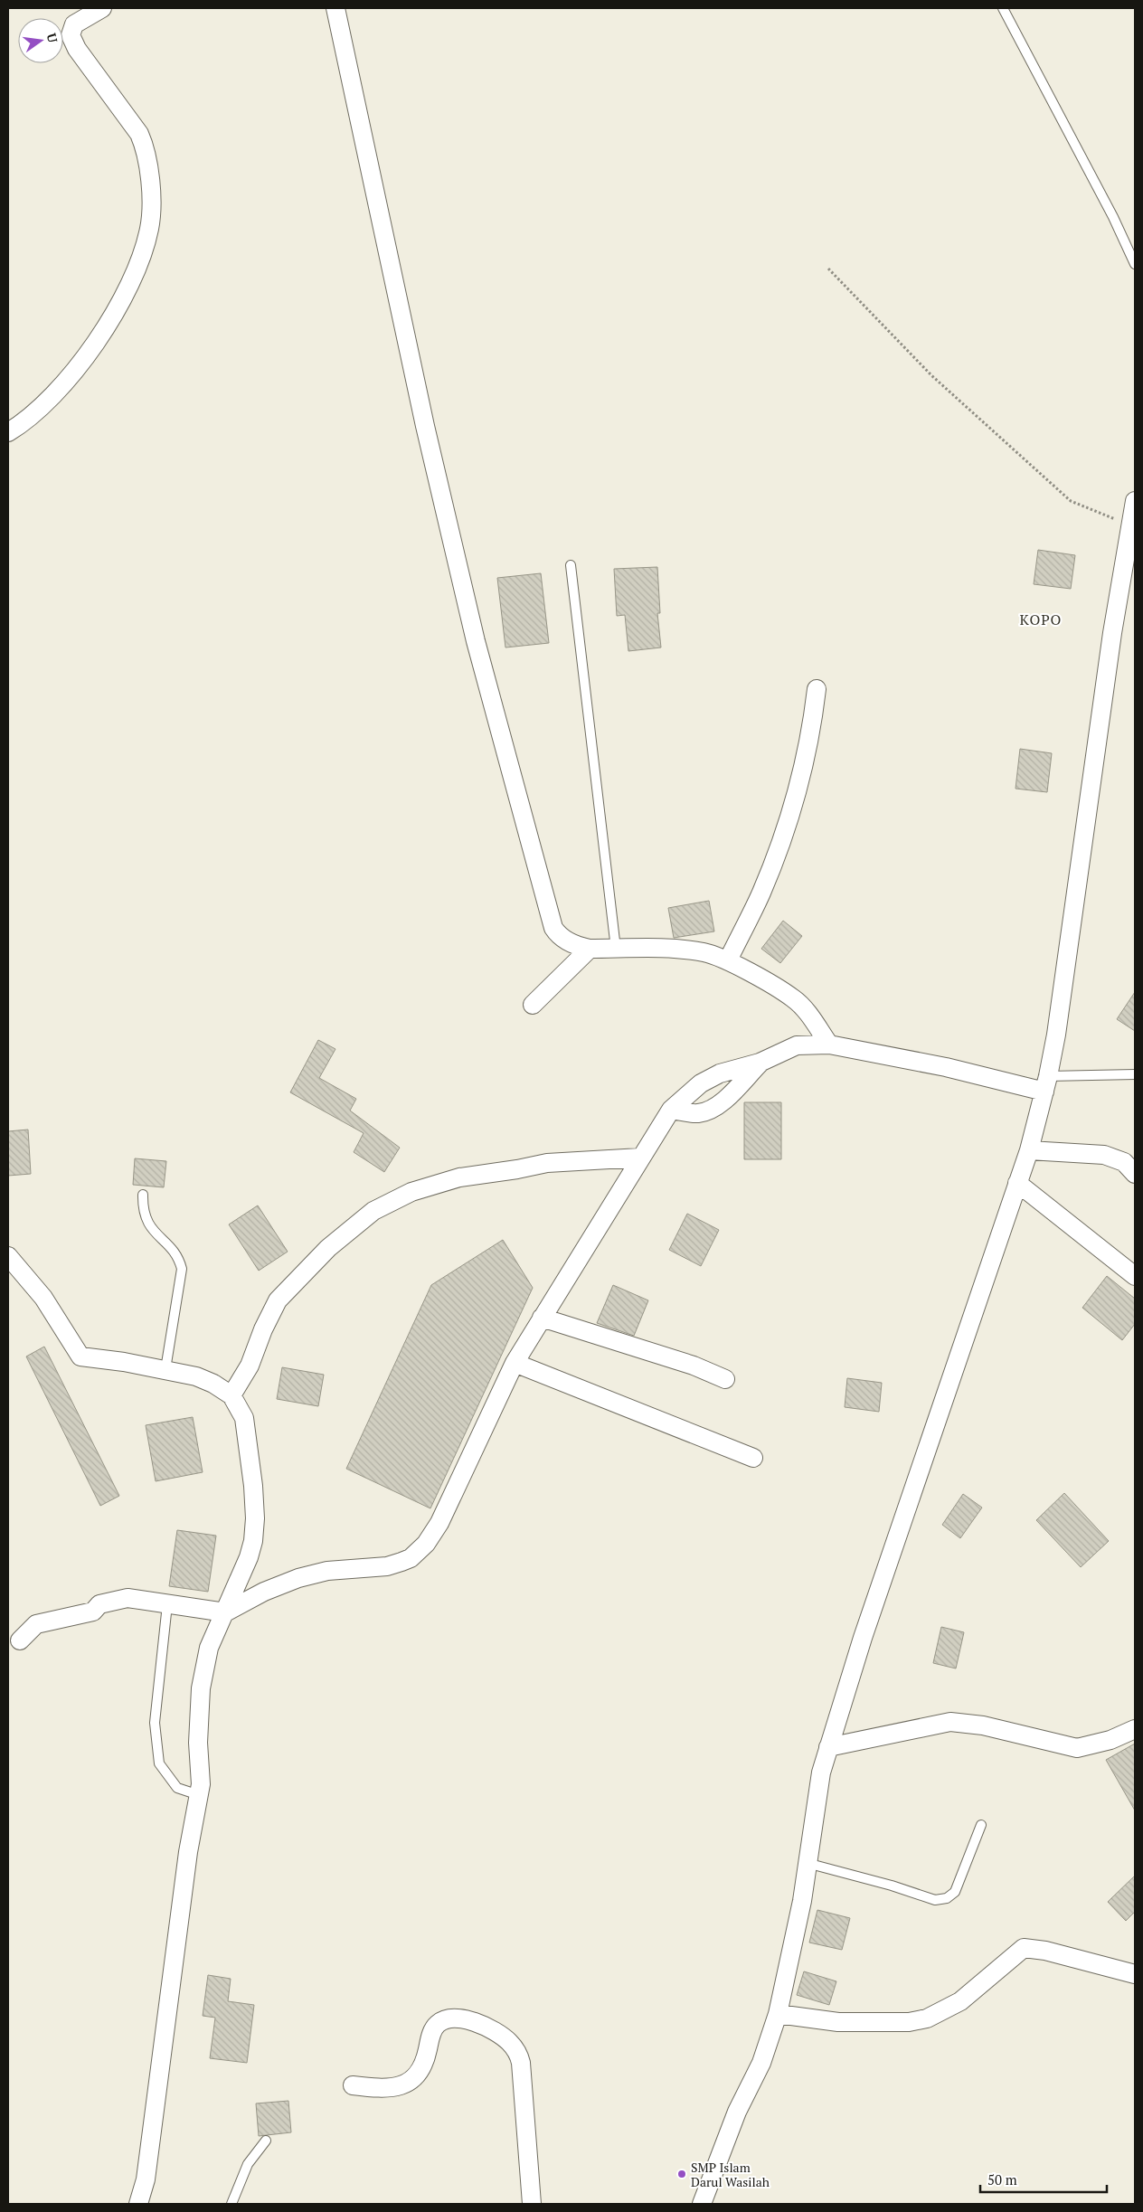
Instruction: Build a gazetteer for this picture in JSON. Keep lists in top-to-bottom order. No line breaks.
{"districts":["KOPO"],"places":["SMP Islam Darul Wasilah"],"scale_bar":"50 m","north":"right"}
